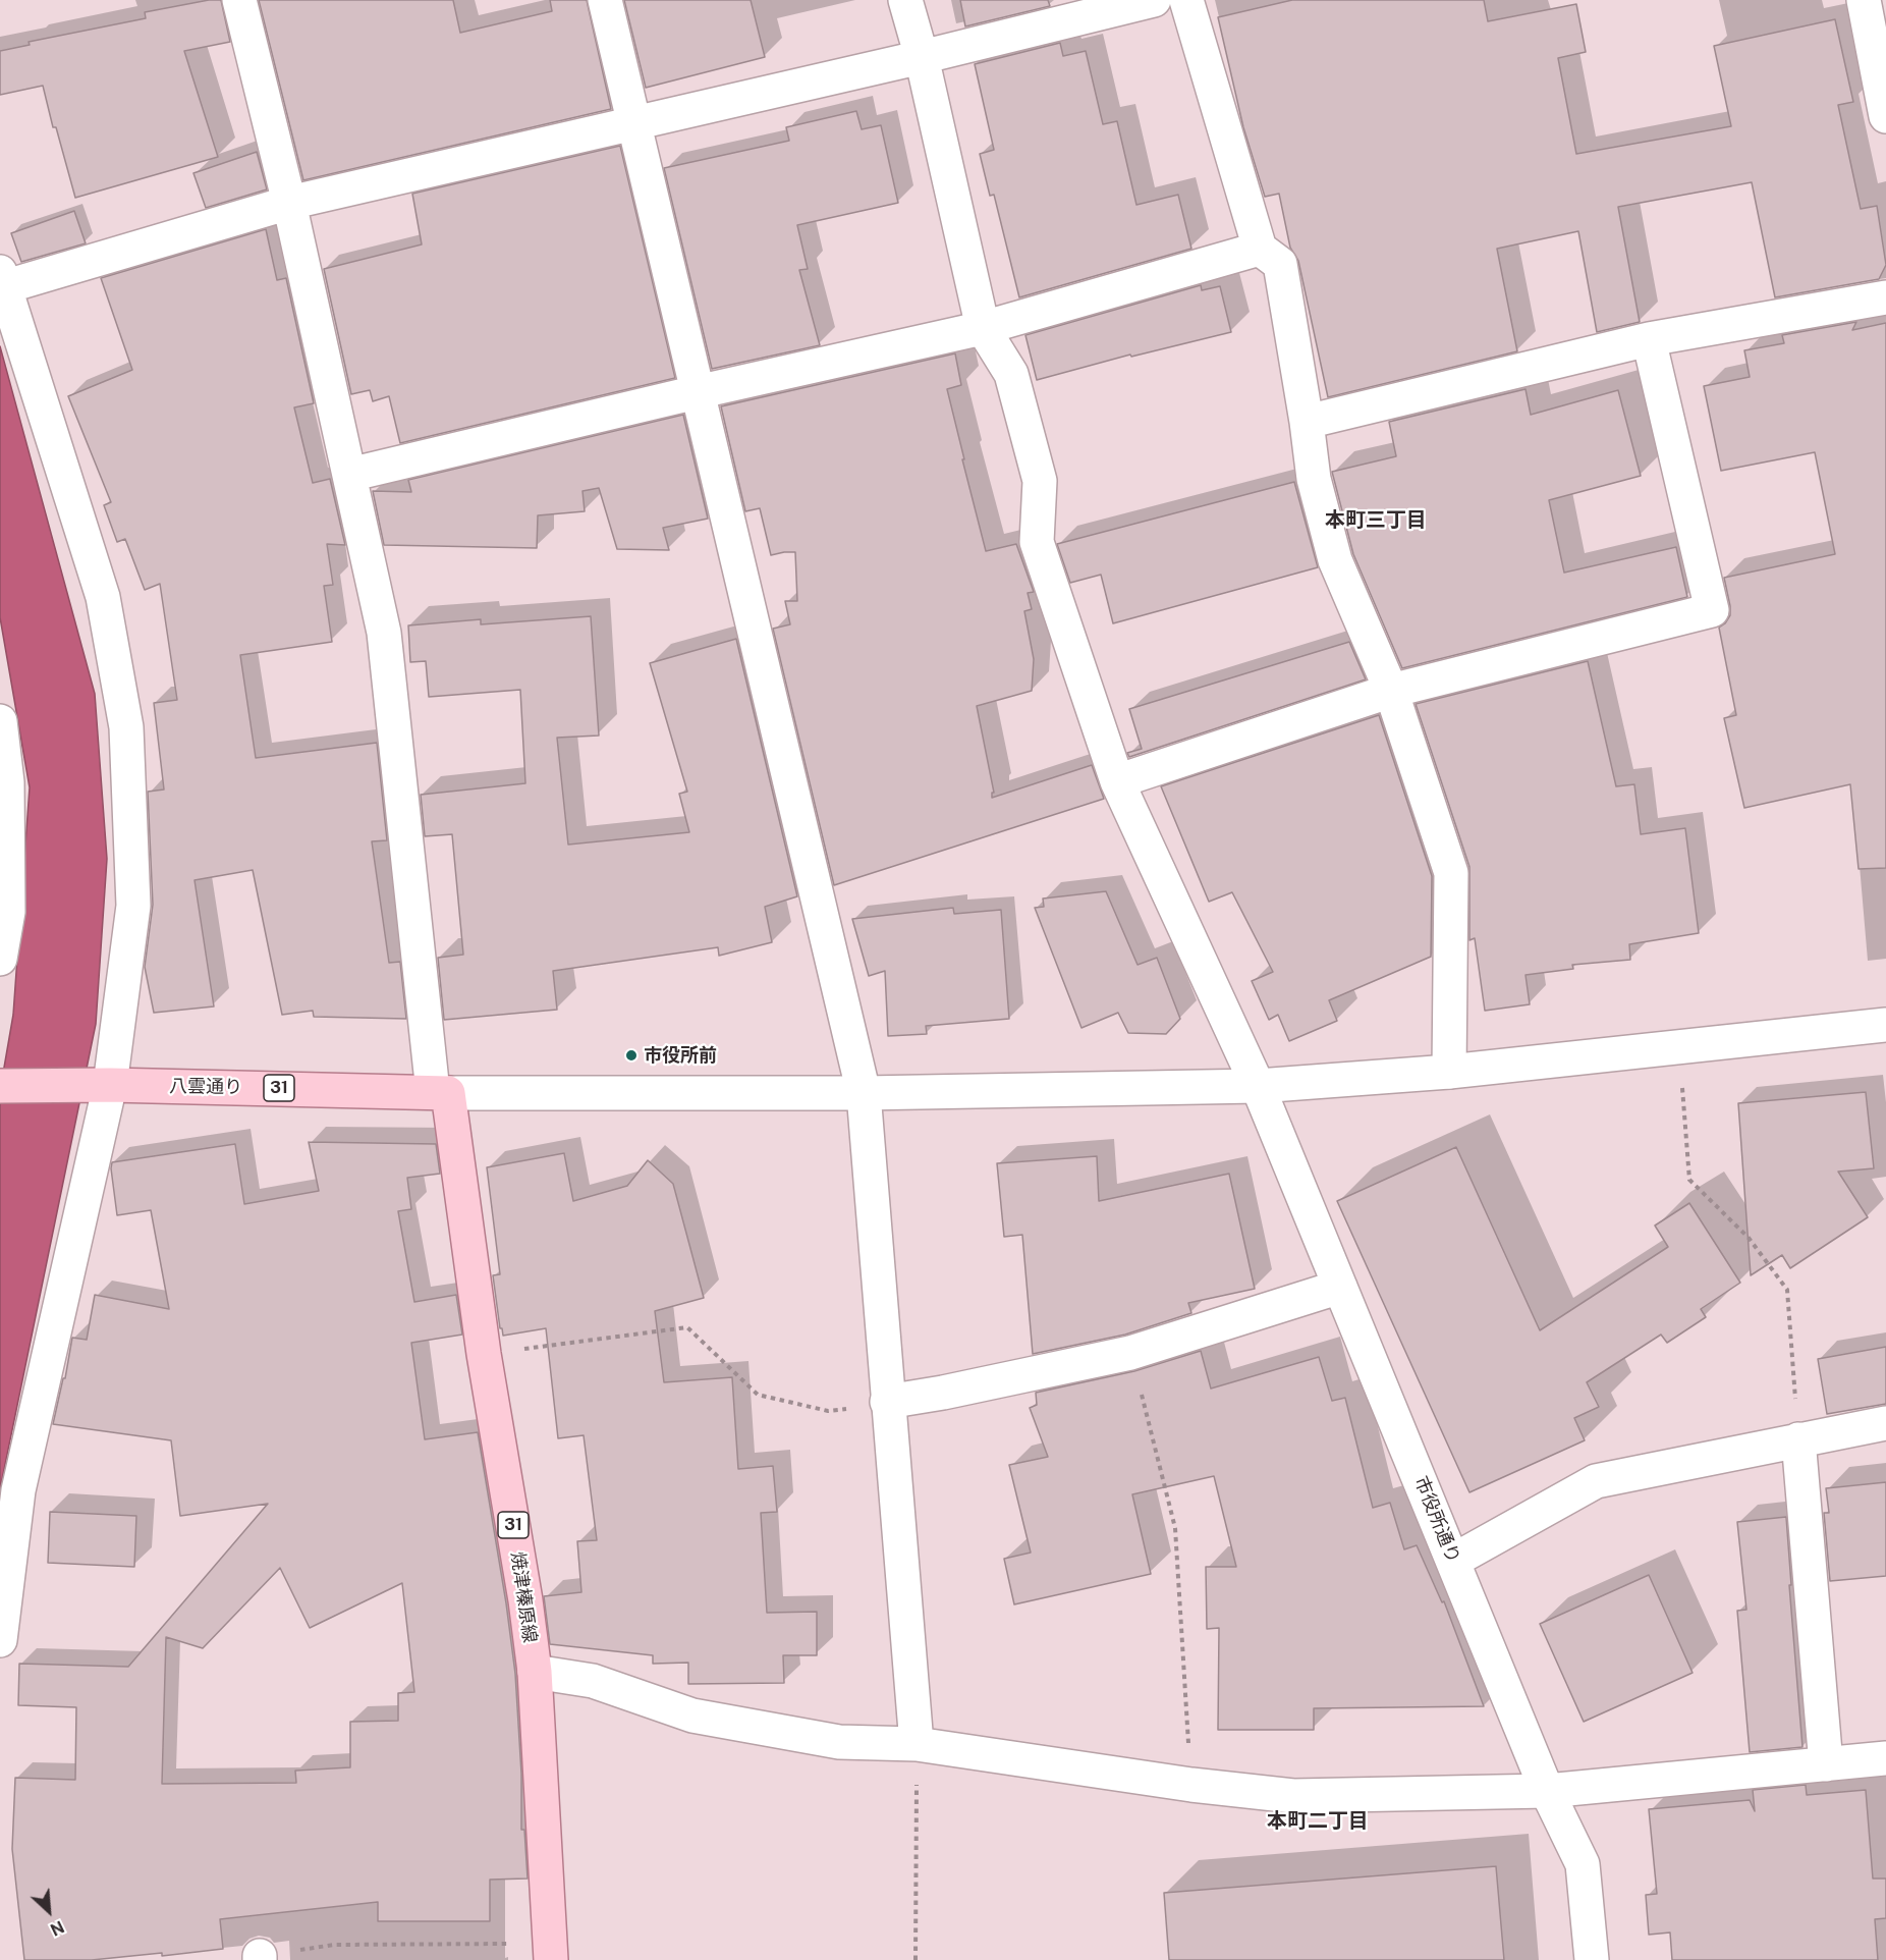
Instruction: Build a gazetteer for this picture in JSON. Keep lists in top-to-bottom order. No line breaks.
{"streets":{"main road":["八雲通り","31","焼津榛原線"],"street":["市役所通り"]},"crossings":[["八雲通り","焼津榛原線"]],"districts":["本町三丁目","本町二丁目"],"places":["市役所前"],"north":"bottom right"}
